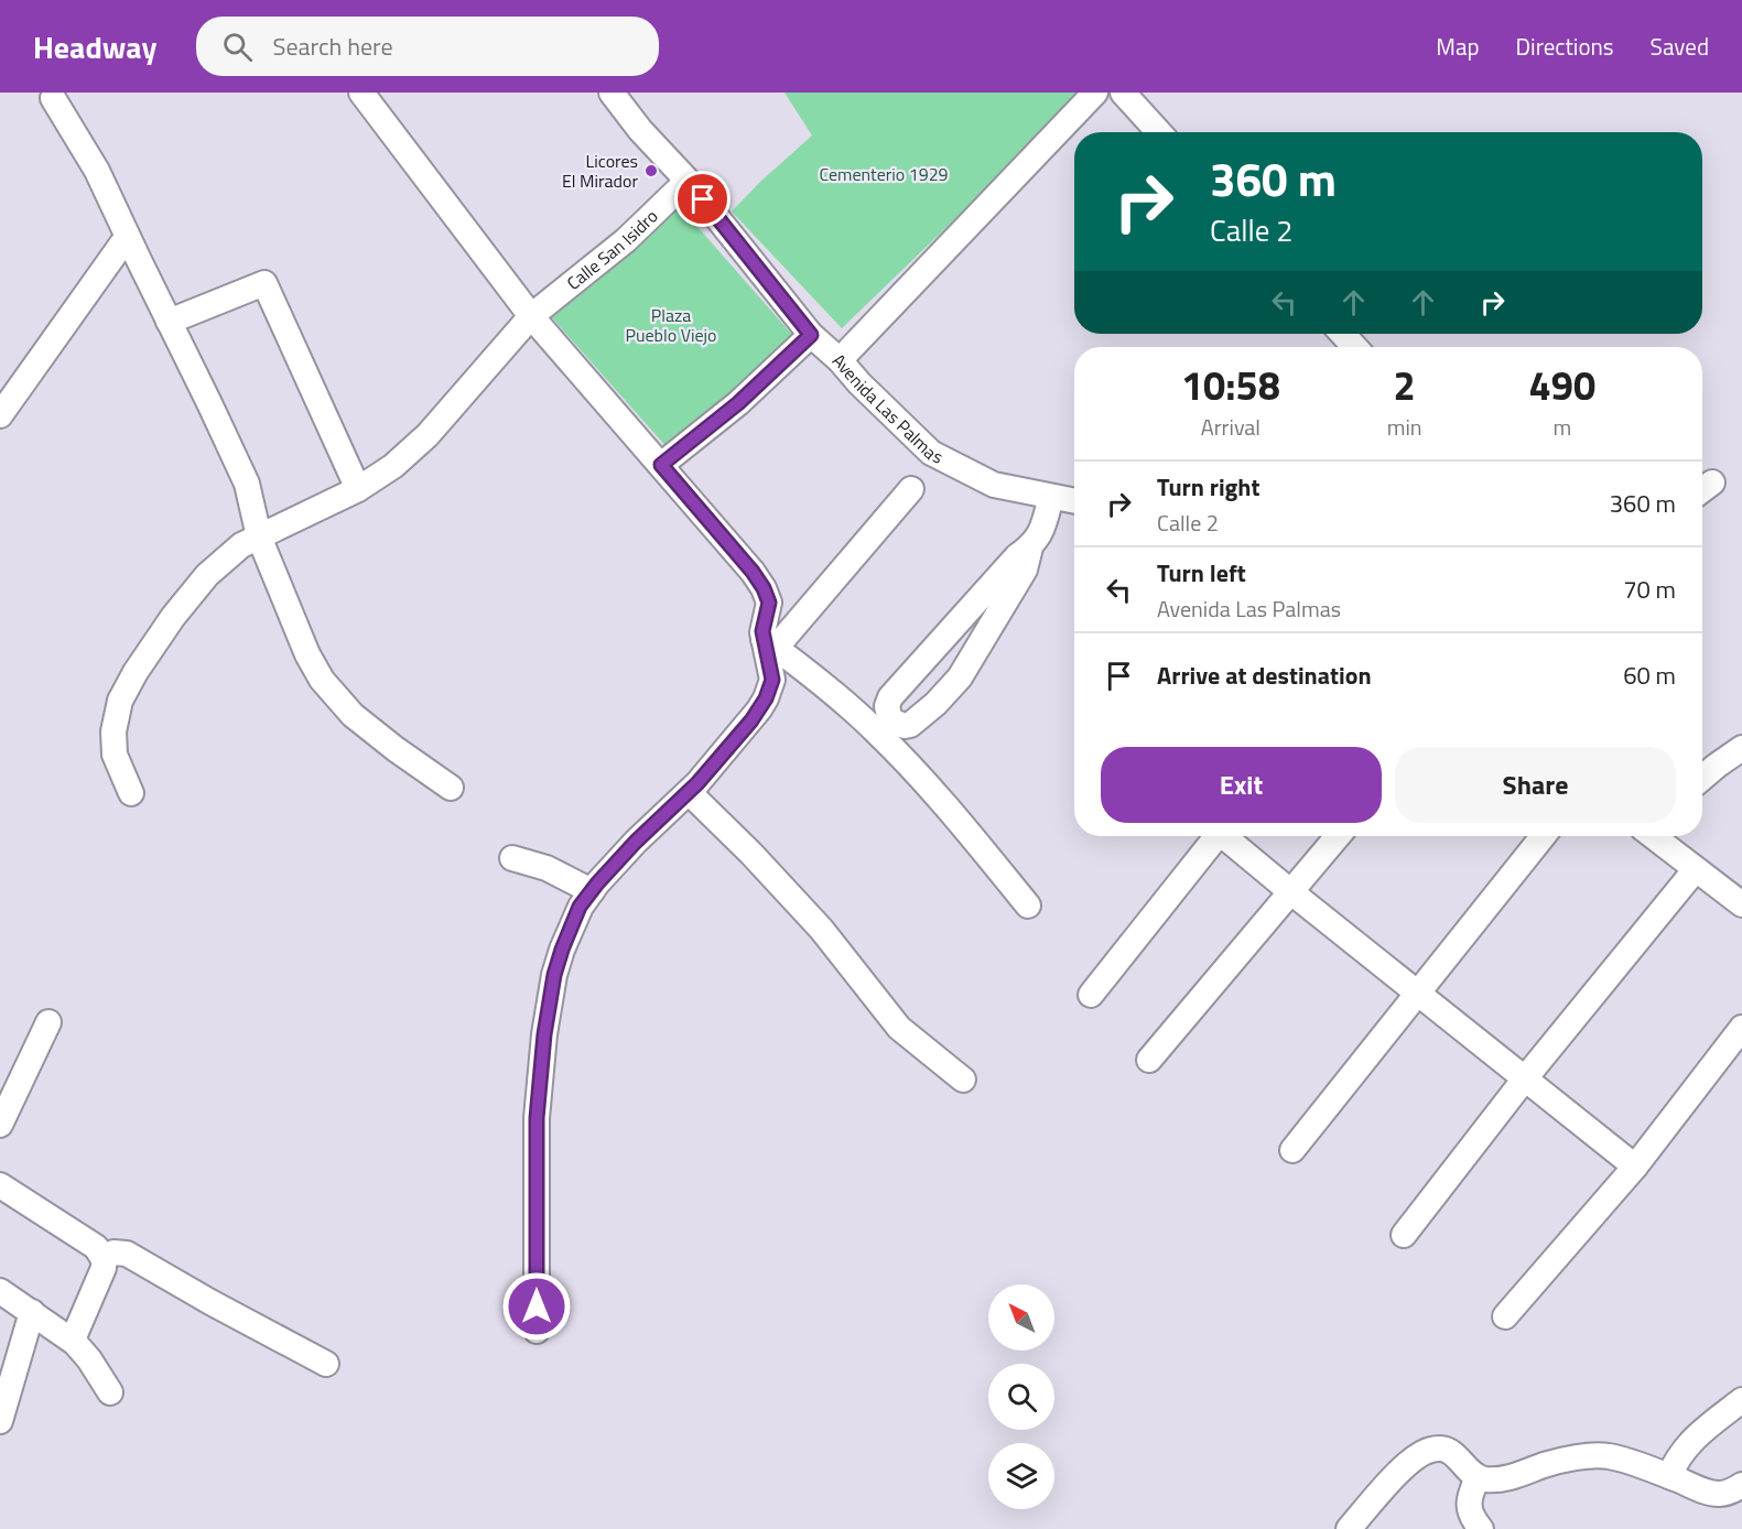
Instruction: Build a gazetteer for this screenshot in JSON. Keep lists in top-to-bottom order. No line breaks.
{"streets":{"street":["Calle San Isidro","Avenida Las Palmas"]},"crossings":[["Calle San Isidro","Avenida Las Palmas"]],"parks":["Cementerio 1929","Plaza Pueblo Viejo"],"places":["Licores El Mirador"],"north":"top left","page":{"header":"Headway","search":"Search here","nav":["Map","Directions","Saved"],"turn":["360 m","Calle 2"],"eta":["10:58","Arrival","2","min","490","m"],"list":[{"name":"Turn right","note":"Calle 2","value":"360 m"},{"name":"Turn left","note":"Avenida Las Palmas","value":"70 m"},{"name":"Arrive at destination","value":"60 m"}],"buttons":["Exit","Share"]}}
